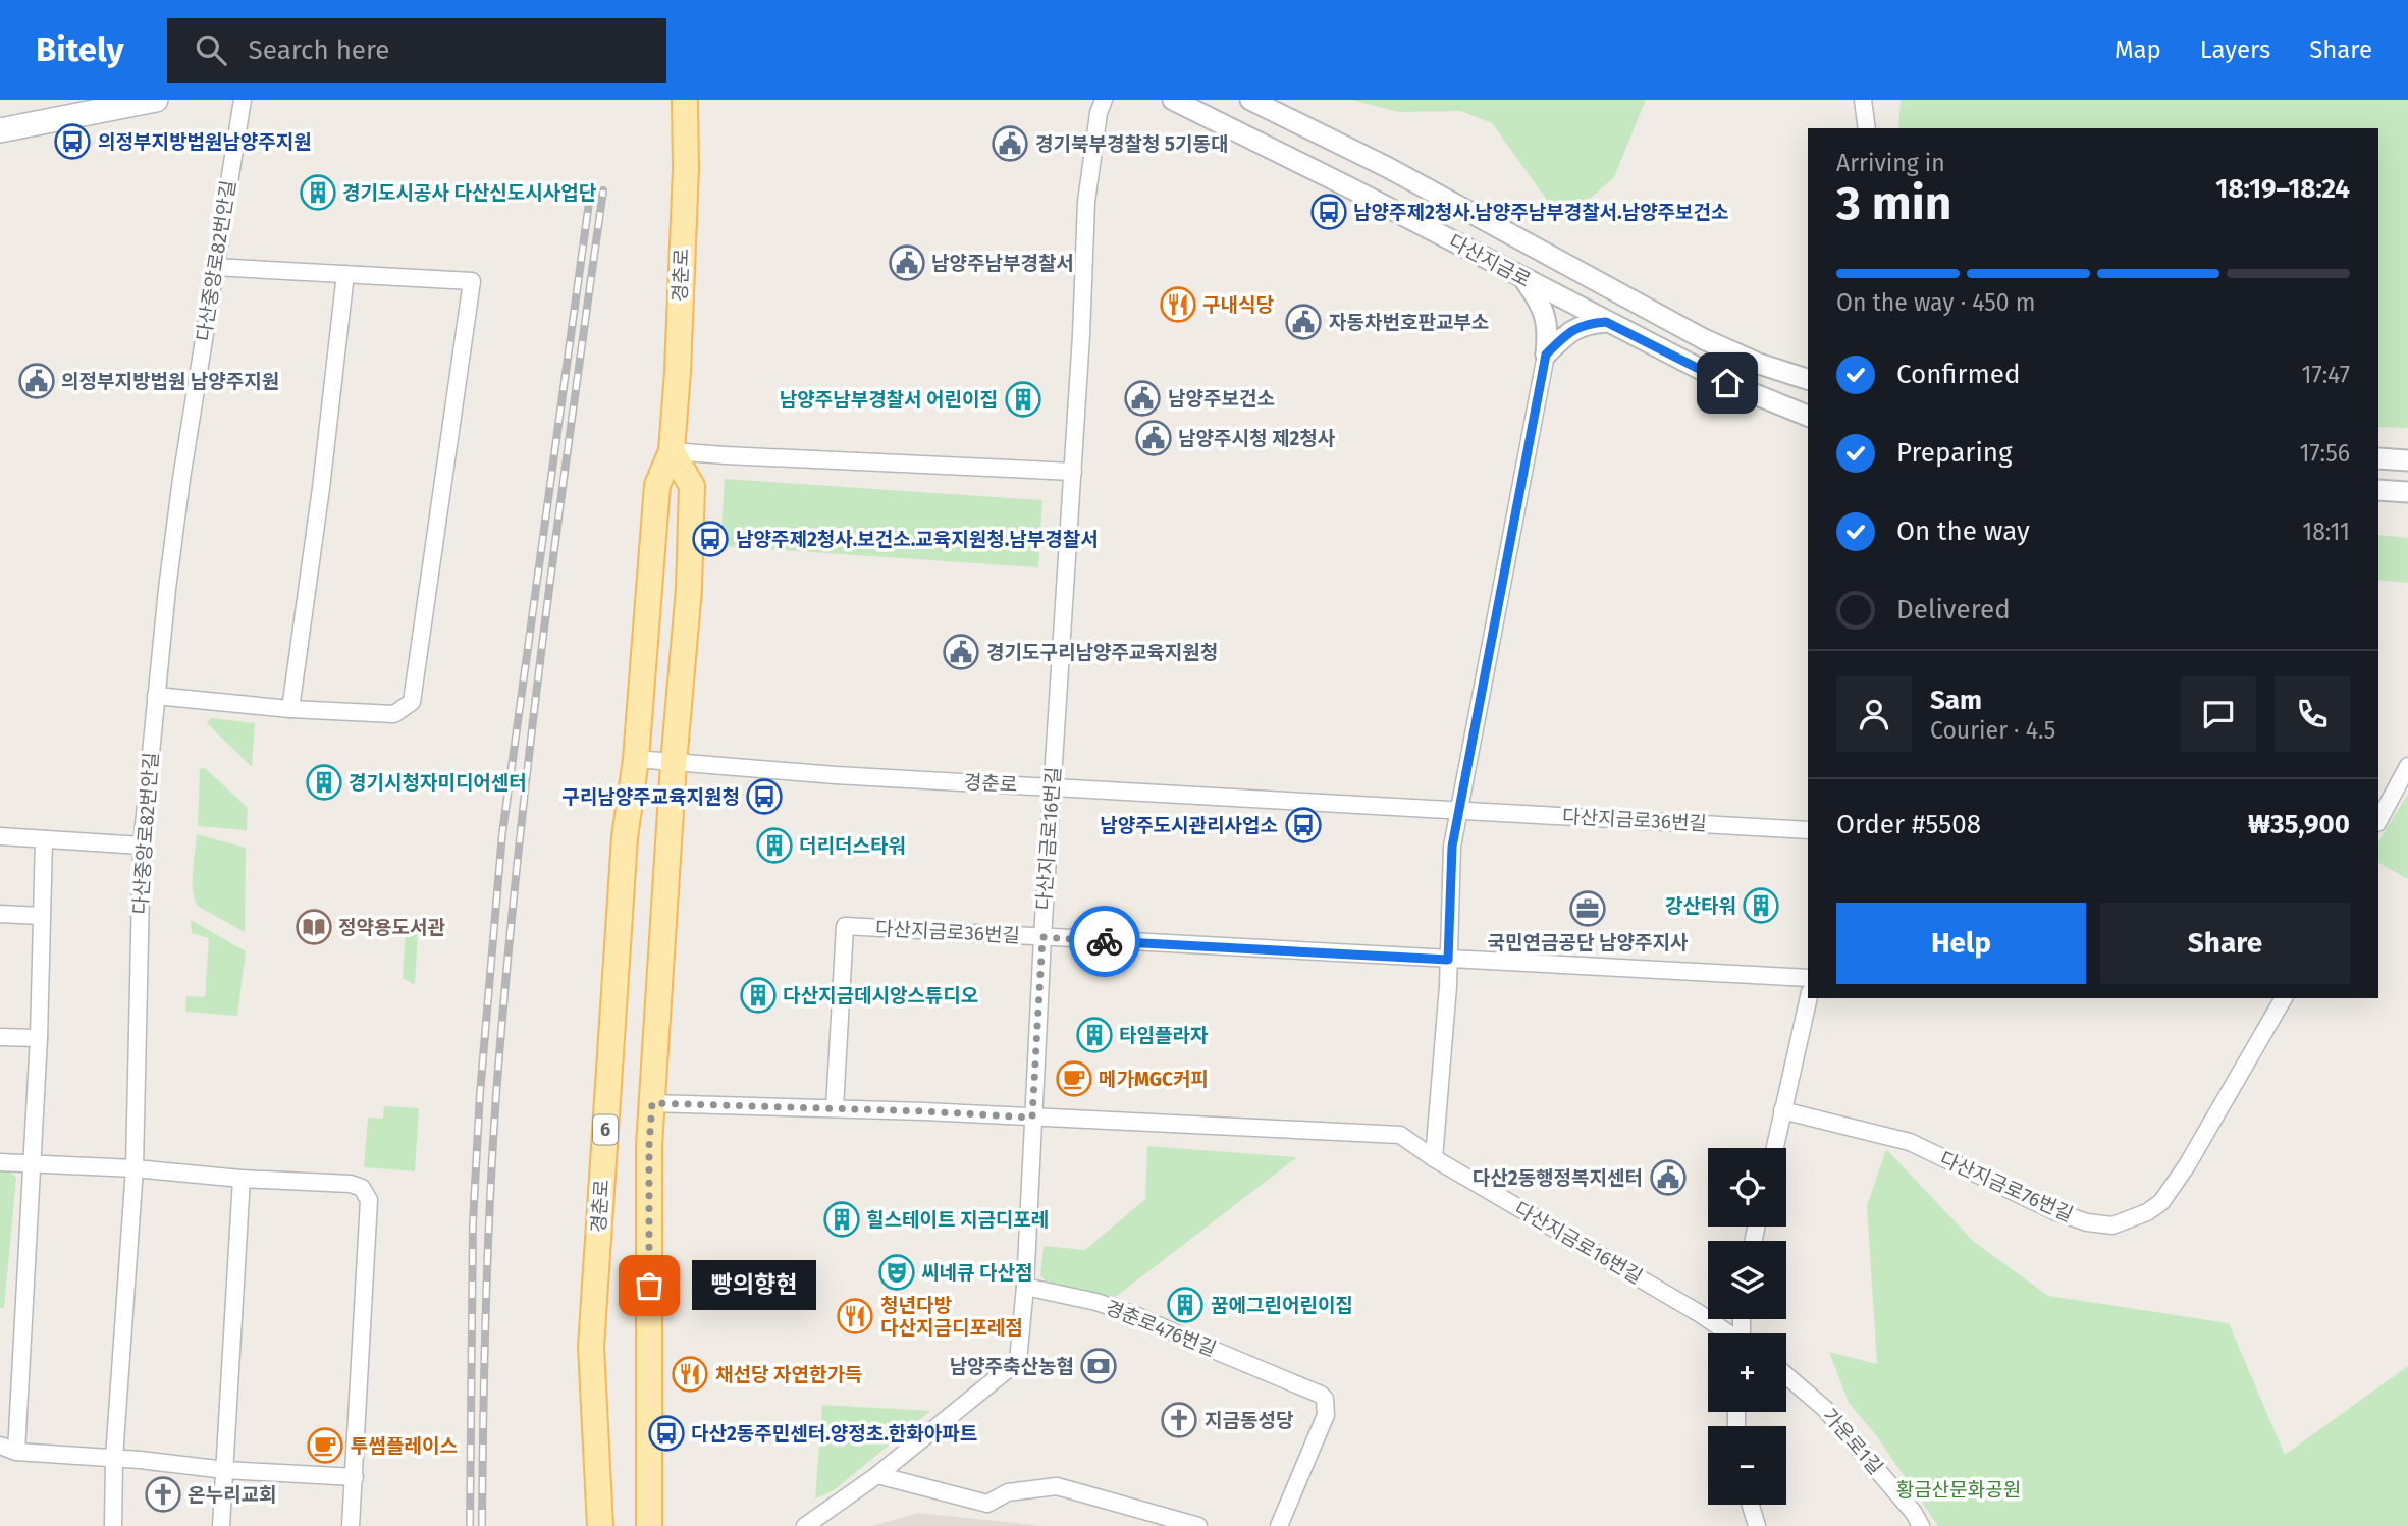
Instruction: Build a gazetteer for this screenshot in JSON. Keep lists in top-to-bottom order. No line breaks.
{"streets":{"main road":["경춘로","6"],"street":["다산중앙로82번안길","다산지금로","다산지금로36번길","다산지금로16번길","다산지금로76번길","경춘로476번길","가운로1길"]},"crossings":[["경춘로","다산지금로36번길"],["경춘로","다산지금로16번길"],["다산지금로36번길","다산지금로16번길"]],"parks":["황금산문화공원"],"places":{"bus stop":["의정부지방법원남양주지원","남양주제2청사.남양주남부경찰서.남양주보건소","남양주제2청사.보건소.교육지원청.남부경찰서","구리남양주교육지원청","남양주도시관리사업소","다산2동주민센터.양정초.한화아파트"],"public building":["경기북부경찰청 5기동대","남양주남부경찰서","자동차번호판교부소","의정부지방법원 남양주지원","남양주보건소","남양주시청 제2청사","경기도구리남양주교육지원청","다산2동행정복지센터"],"building":["경기도시공사 다산신도시사업단","남양주남부경찰서 어린이집","경기시청자미디어센터","더리더스타워","강산타워","다산지금데시앙스튜디오","타임플라자","힐스테이트 지금디포레","꿈에그린어린이집"],"restaurant":["구내식당","청년다방 다산지금디포레점","채선당 자연한가득"],"office":["국민연금공단 남양주지사"],"library":["정약용도서관"],"cafe":["메가MGC커피","투썸플레이스"],"theatre":["씨네큐 다산점"],"other":["빵의향현"],"bank":["남양주축산농협"],"church":["지금동성당","온누리교회"]},"page":{"header":"Bitely","search":"Search here","nav":["Map","Layers","Share"],"heading":["3 min","Arriving in","18:19–18:24"],"panel":["Sam","Courier · 4.5","Order #5508","₩35,900"],"bar":"On the way · 450 m","list":[["Confirmed","17:47"],["Preparing","17:56"],["On the way","18:11"],"Delivered"],"buttons":["Help","Share"],"map_buttons":["+","−"],"bubble":"빵의향현"}}
